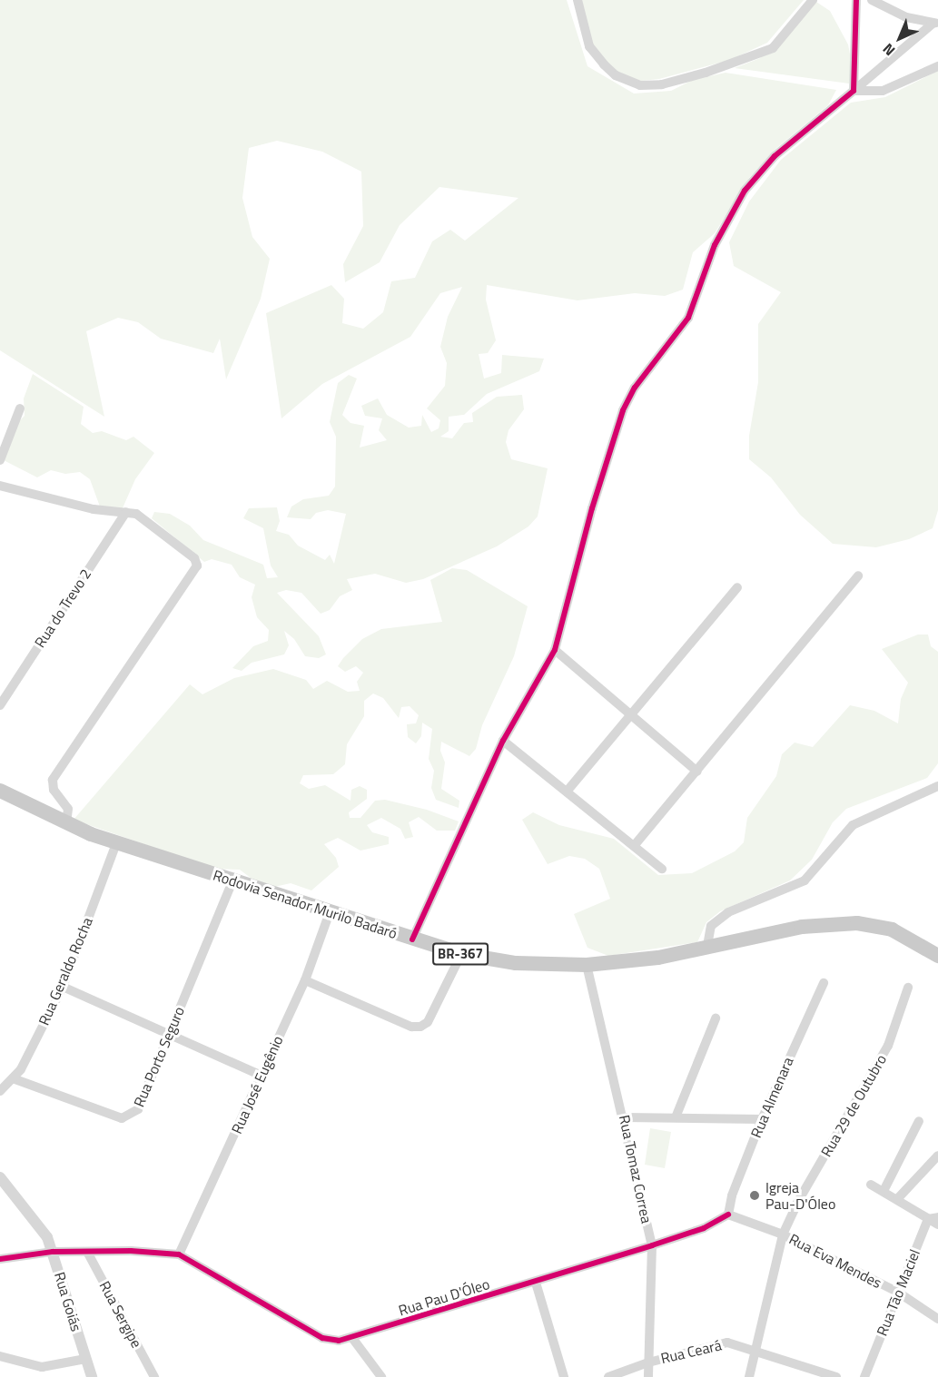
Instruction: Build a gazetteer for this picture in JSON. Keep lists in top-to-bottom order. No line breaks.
{"streets":{"main road":["Rodovia Senador Murilo Badaró","BR-367"],"street":["Rua do Trevo 2","Rua Geraldo Rocha","Rua Porto Seguro","Rua José Eugênio","Rua Almenara","Rua 29 de Outubro","Rua Tomaz Correa","Rua Eva Mendes","Rua Tão Maciel","Rua Pau D'Óleo","Rua Goiás","Rua Sergipe","Rua Ceará"]},"crossings":[["Rodovia Senador Murilo Badaró","Rua Geraldo Rocha"],["Rodovia Senador Murilo Badaró","Rua Porto Seguro"],["Rodovia Senador Murilo Badaró","Rua José Eugênio"],["Rodovia Senador Murilo Badaró","Rua Tomaz Correa"],["Rua Geraldo Rocha","Rua Porto Seguro"],["Rua José Eugênio","Rua Pau D'Óleo"],["Rua Almenara","Rua Eva Mendes"],["Rua Almenara","Rua Pau D'Óleo"],["Rua 29 de Outubro","Rua Eva Mendes"],["Rua 29 de Outubro","Rua Ceará"],["Rua Tomaz Correa","Rua Pau D'Óleo"],["Rua Tomaz Correa","Rua Ceará"],["Rua Eva Mendes","Rua Tão Maciel"],["Rua Eva Mendes","Rua Pau D'Óleo"]],"places":["Igreja Pau-D'Óleo"],"north":"bottom left"}
